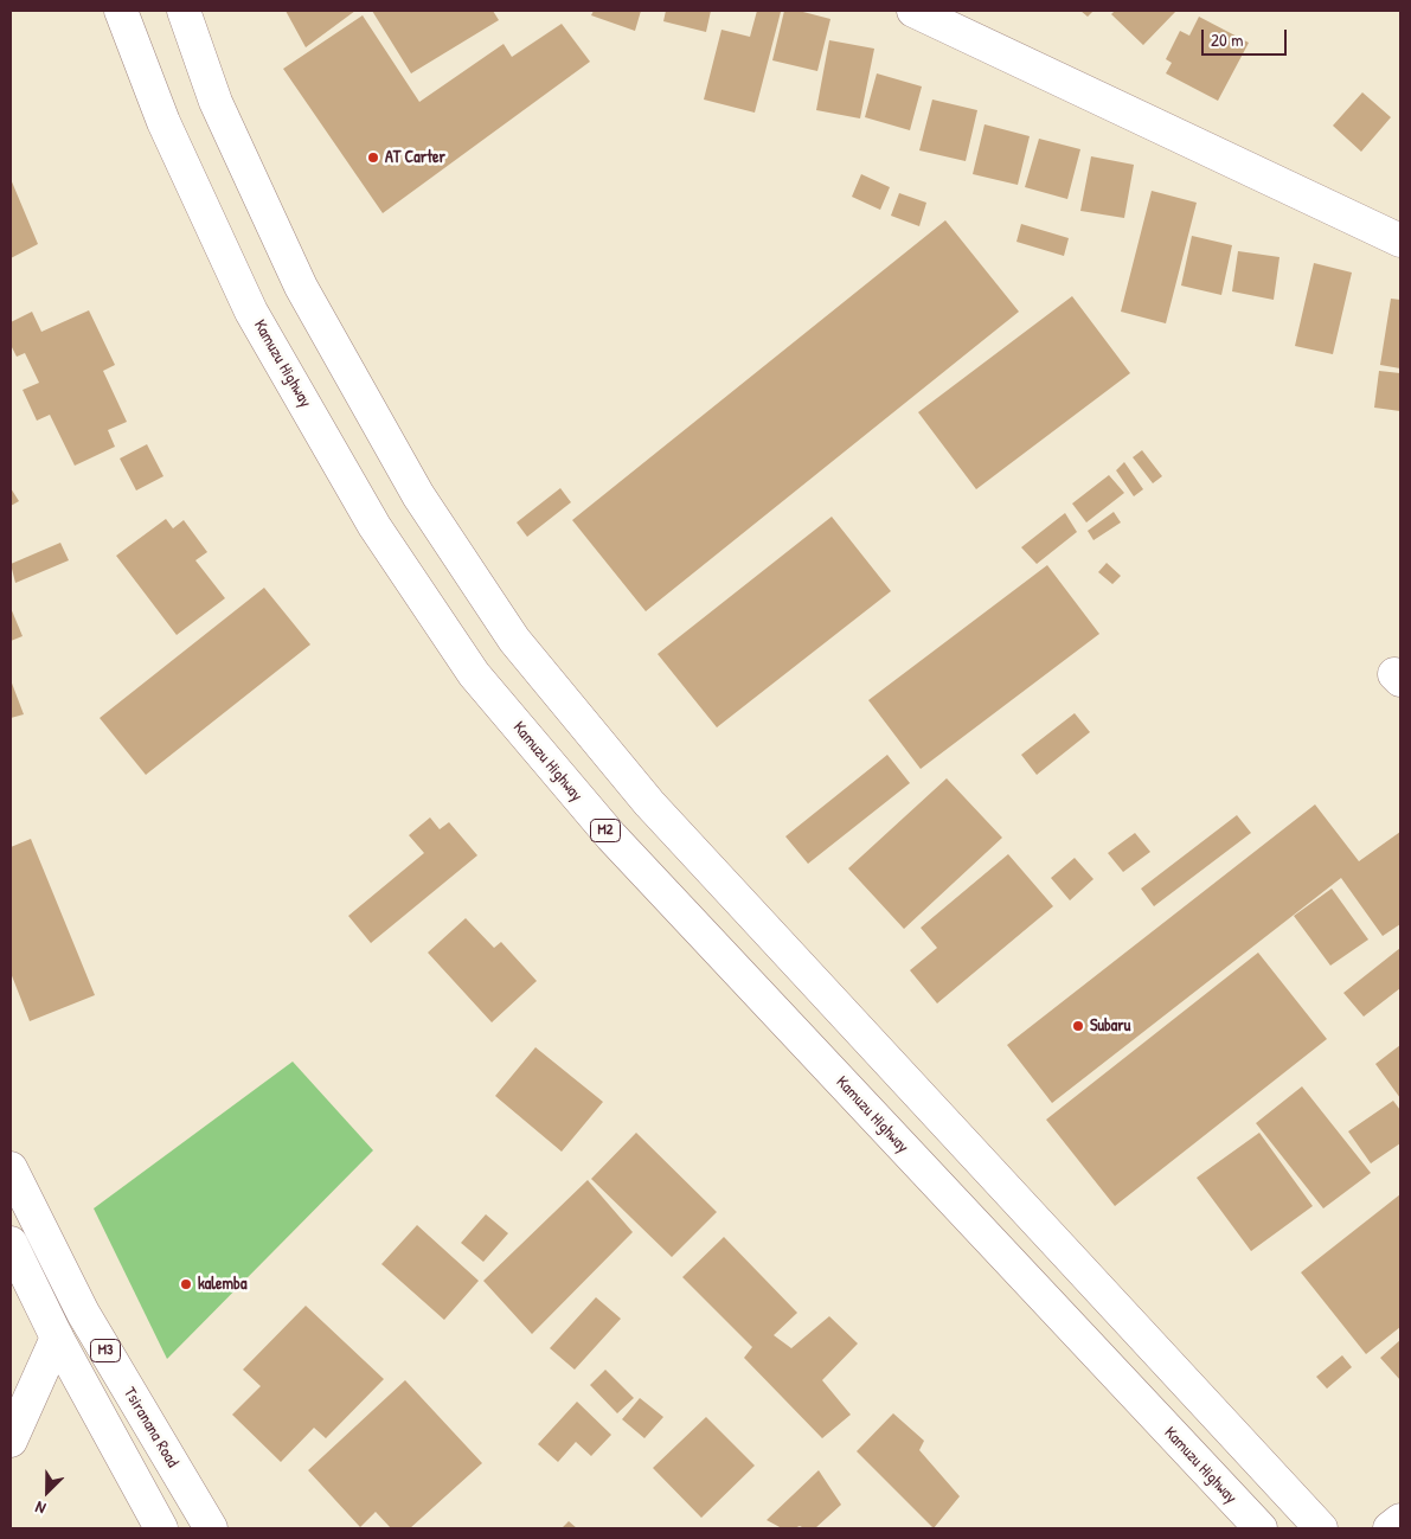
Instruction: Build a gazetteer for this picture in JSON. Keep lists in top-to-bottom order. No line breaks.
{"streets":{"main road":["Kamuzu Highway","M2","M3","Tsiranana Road"]},"places":["AT Carter","Subaru","kalemba"],"scale_bar":"20 m","north":"bottom left"}
